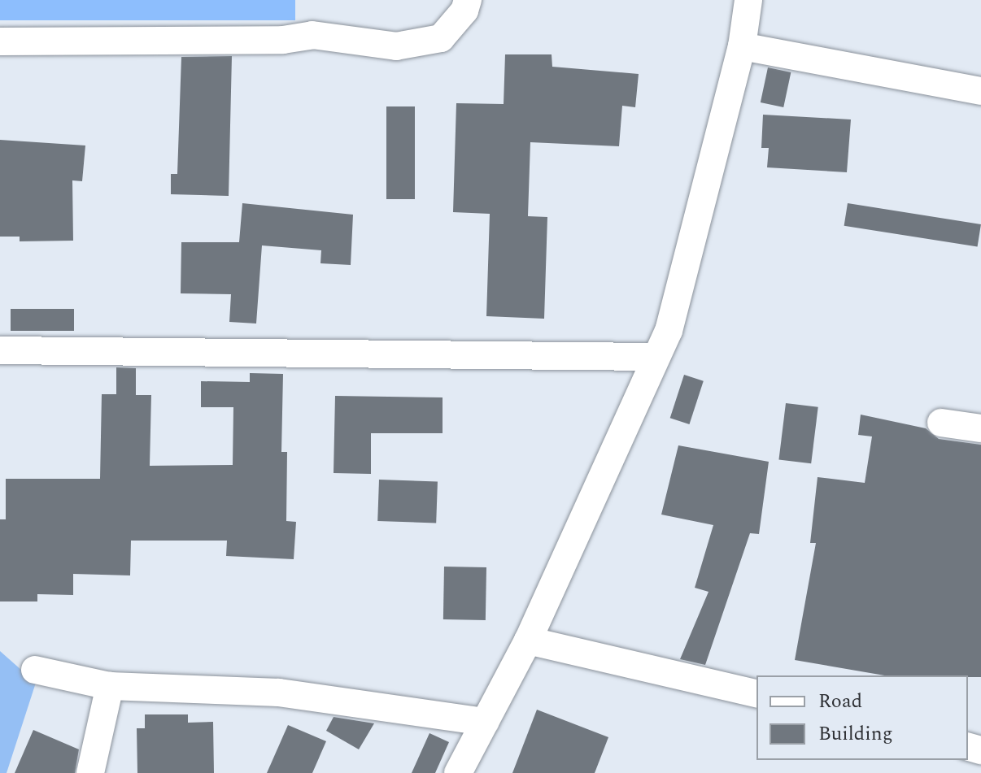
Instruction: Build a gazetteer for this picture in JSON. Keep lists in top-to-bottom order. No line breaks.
{"legend":["Road","Building"]}
